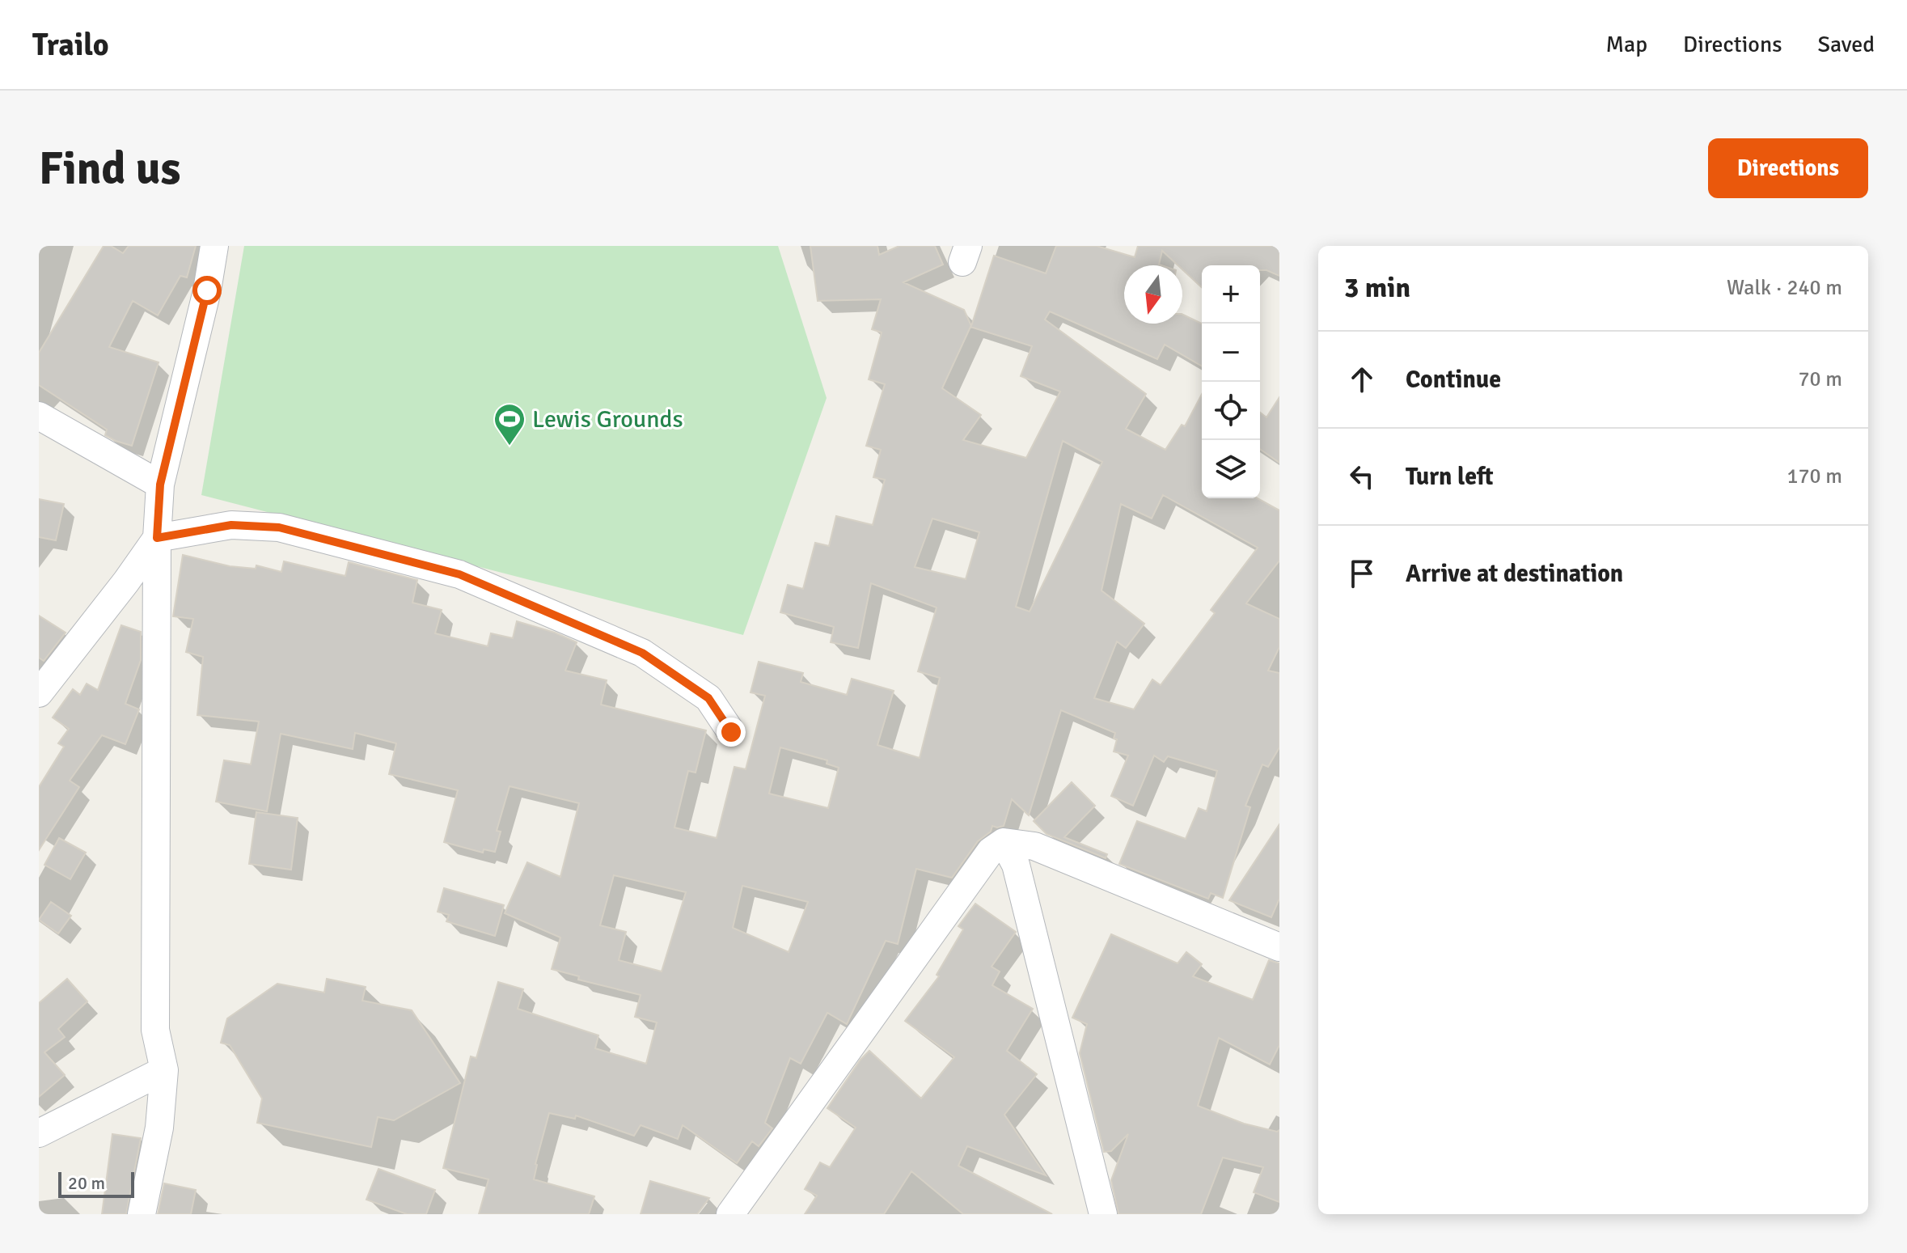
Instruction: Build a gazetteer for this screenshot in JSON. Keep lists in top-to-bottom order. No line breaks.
{"places":{"sports":["Lewis Grounds"]},"scale_bar":"20 m","north":"bottom","page":{"header":"Trailo","nav":["Map","Directions","Saved"],"buttons":"Directions","title":"Find us","heading":["3 min","Walk · 240 m"],"map_buttons":["+","−"],"list":[["Continue","70 m"],["Turn left","170 m"],"Arrive at destination"],"scale":"20 m"}}
